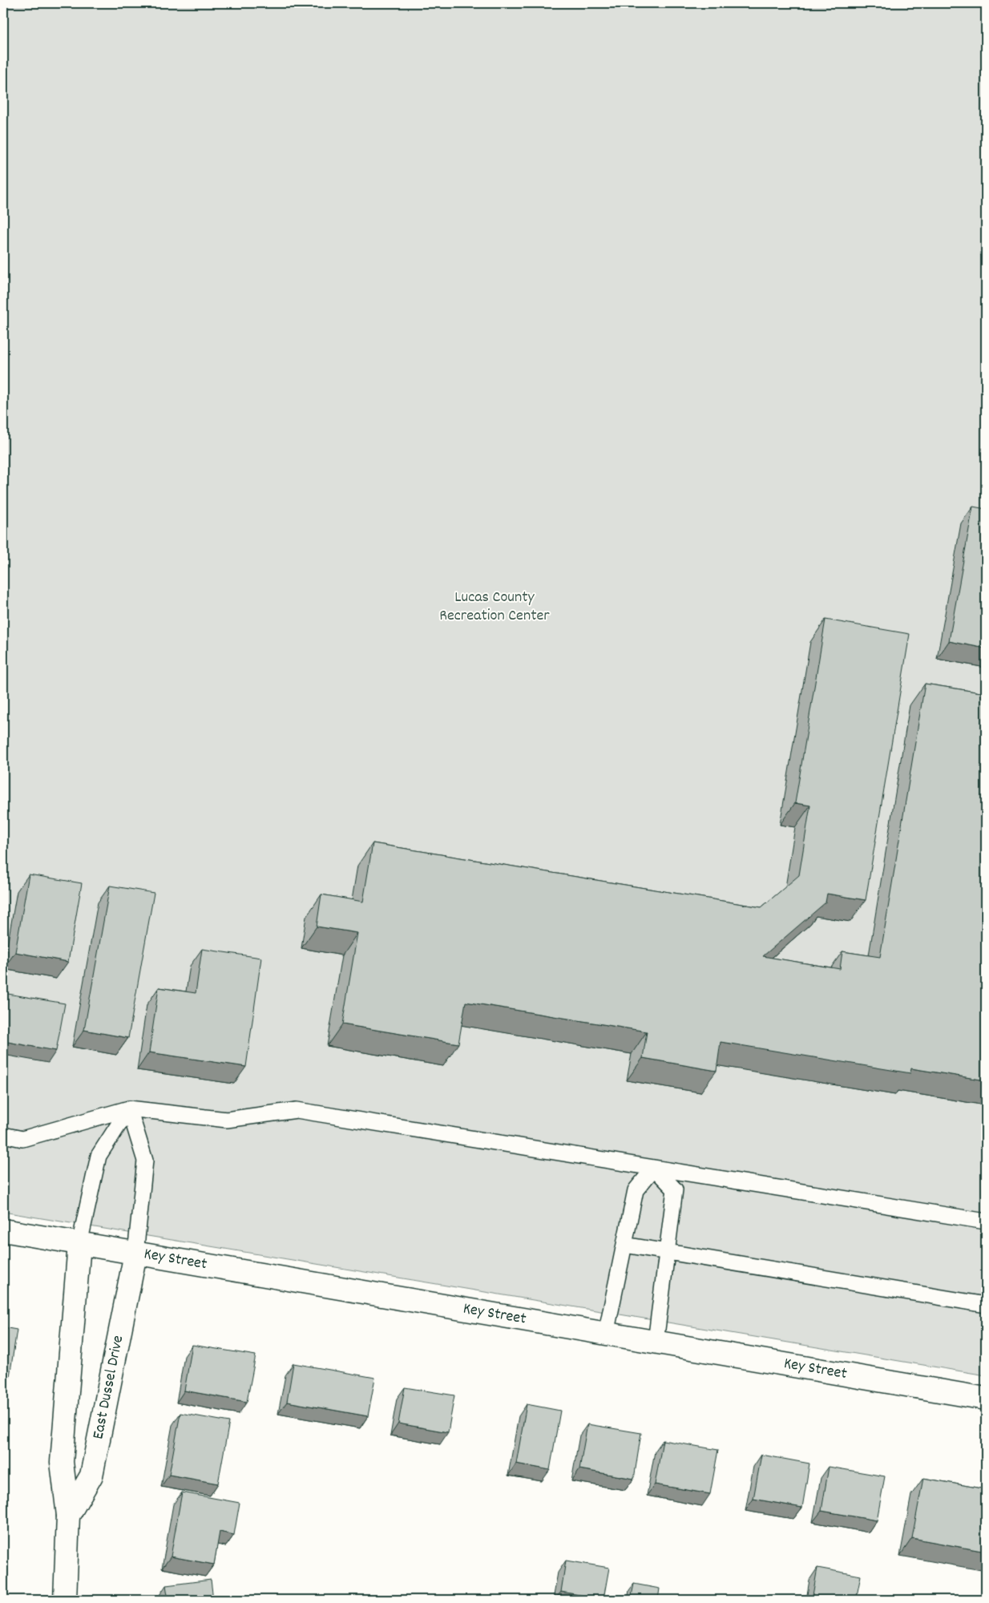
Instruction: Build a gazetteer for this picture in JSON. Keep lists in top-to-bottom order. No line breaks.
{"streets":{"street":["Key Street","East Dussel Drive"]},"crossings":[["Key Street","East Dussel Drive"]],"parks":["Lucas County Recreation Center"]}
